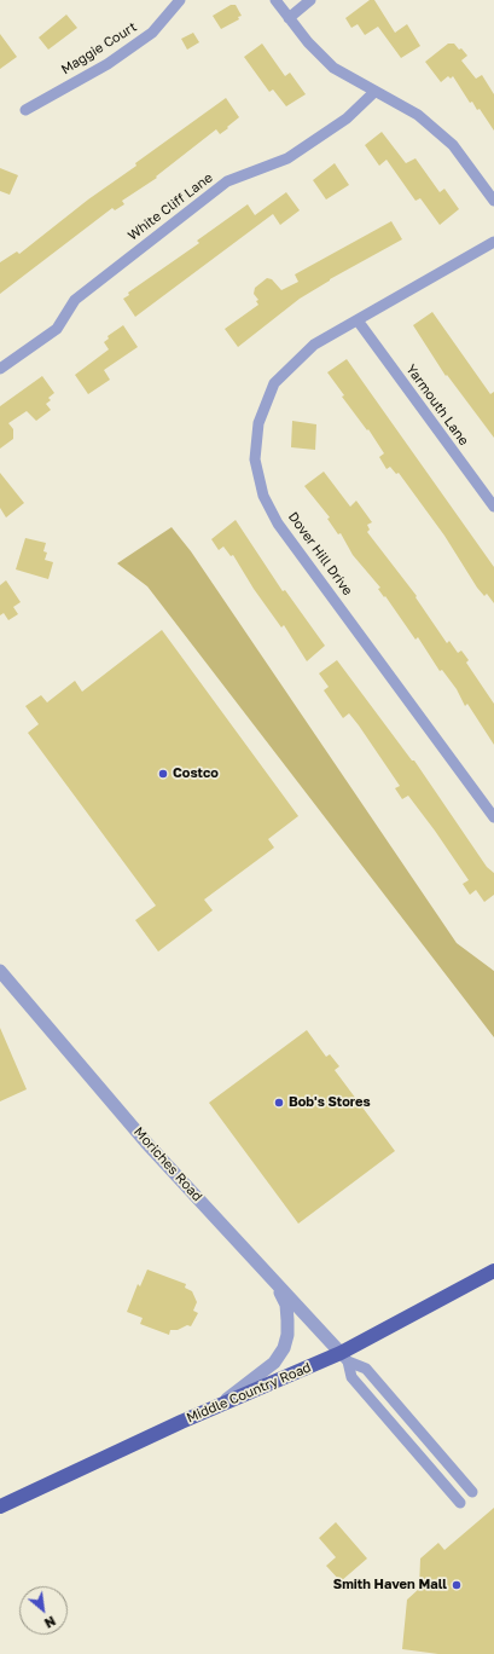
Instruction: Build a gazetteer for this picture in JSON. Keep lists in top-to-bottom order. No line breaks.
{"streets":{"main road":["Middle Country Road"],"street":["Maggie Court","White Cliff Lane","Yarmouth Lane","Dover Hill Drive","Moriches Road"]},"crossings":[["Yarmouth Lane","Dover Hill Drive"],["Moriches Road","Middle Country Road"]],"places":["Costco","Bob's Stores","Smith Haven Mall"],"north":"bottom right"}
